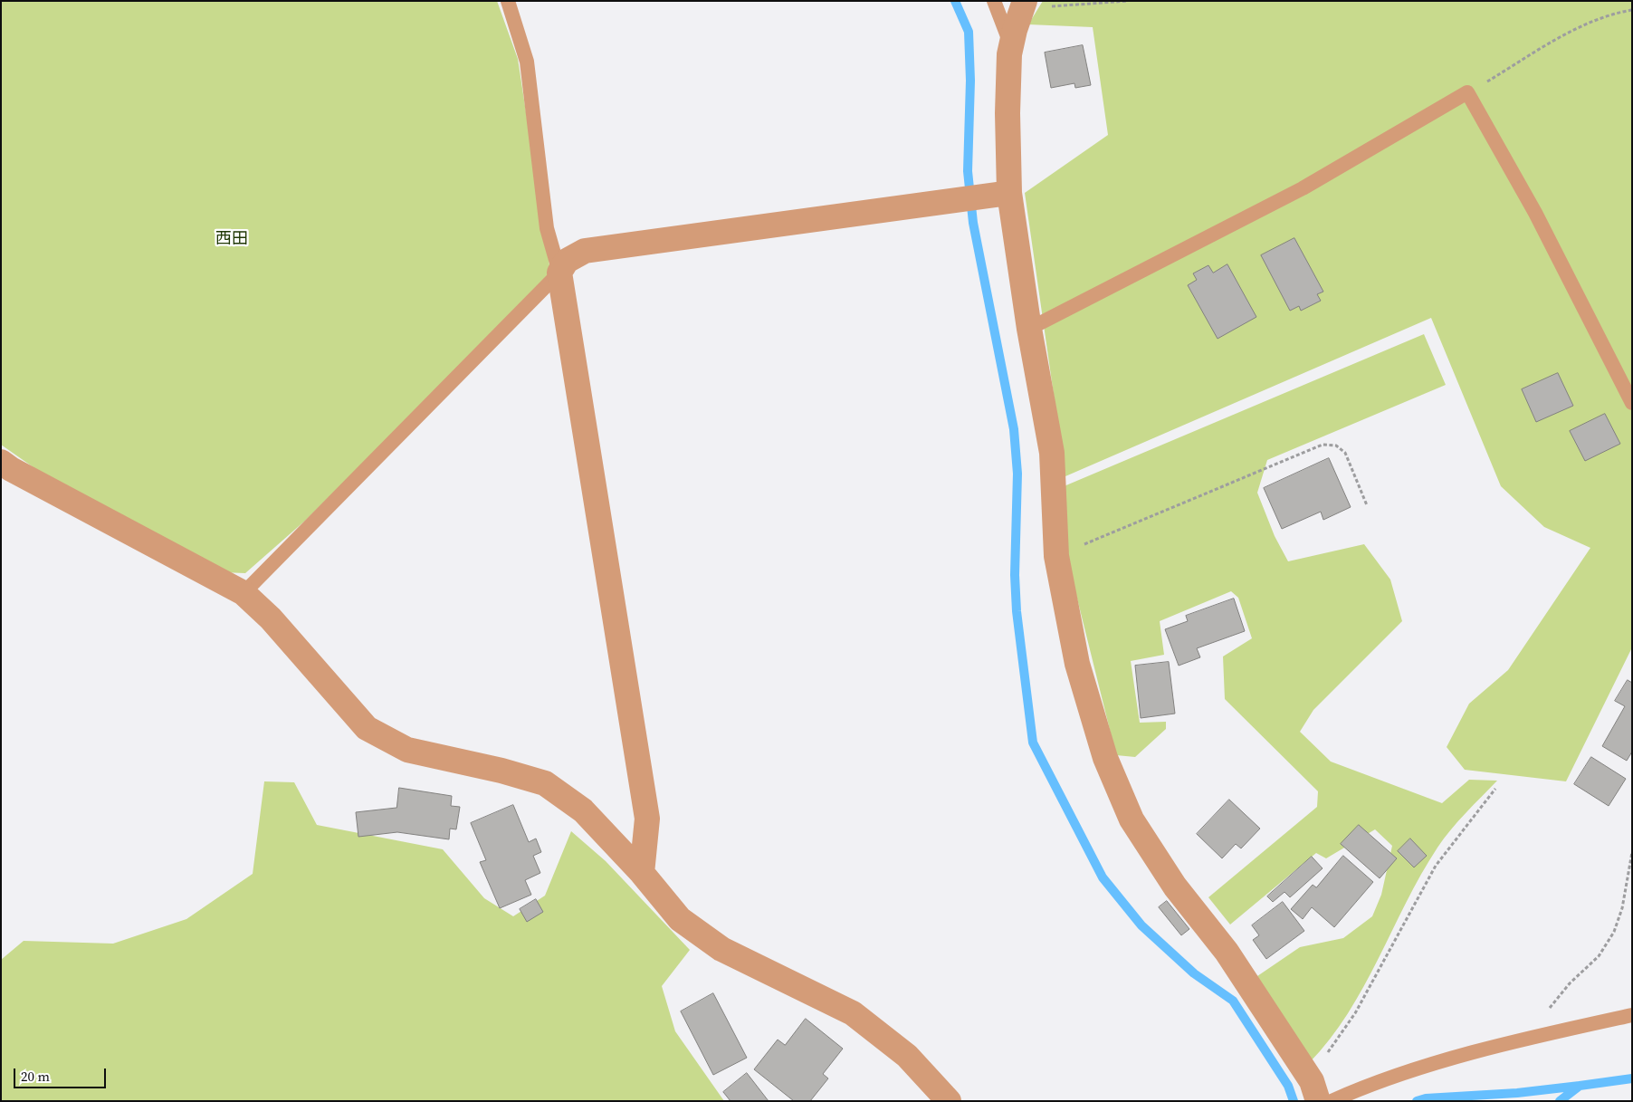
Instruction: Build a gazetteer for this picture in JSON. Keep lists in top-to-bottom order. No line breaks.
{"districts":["西田"],"scale_bar":"20 m"}
